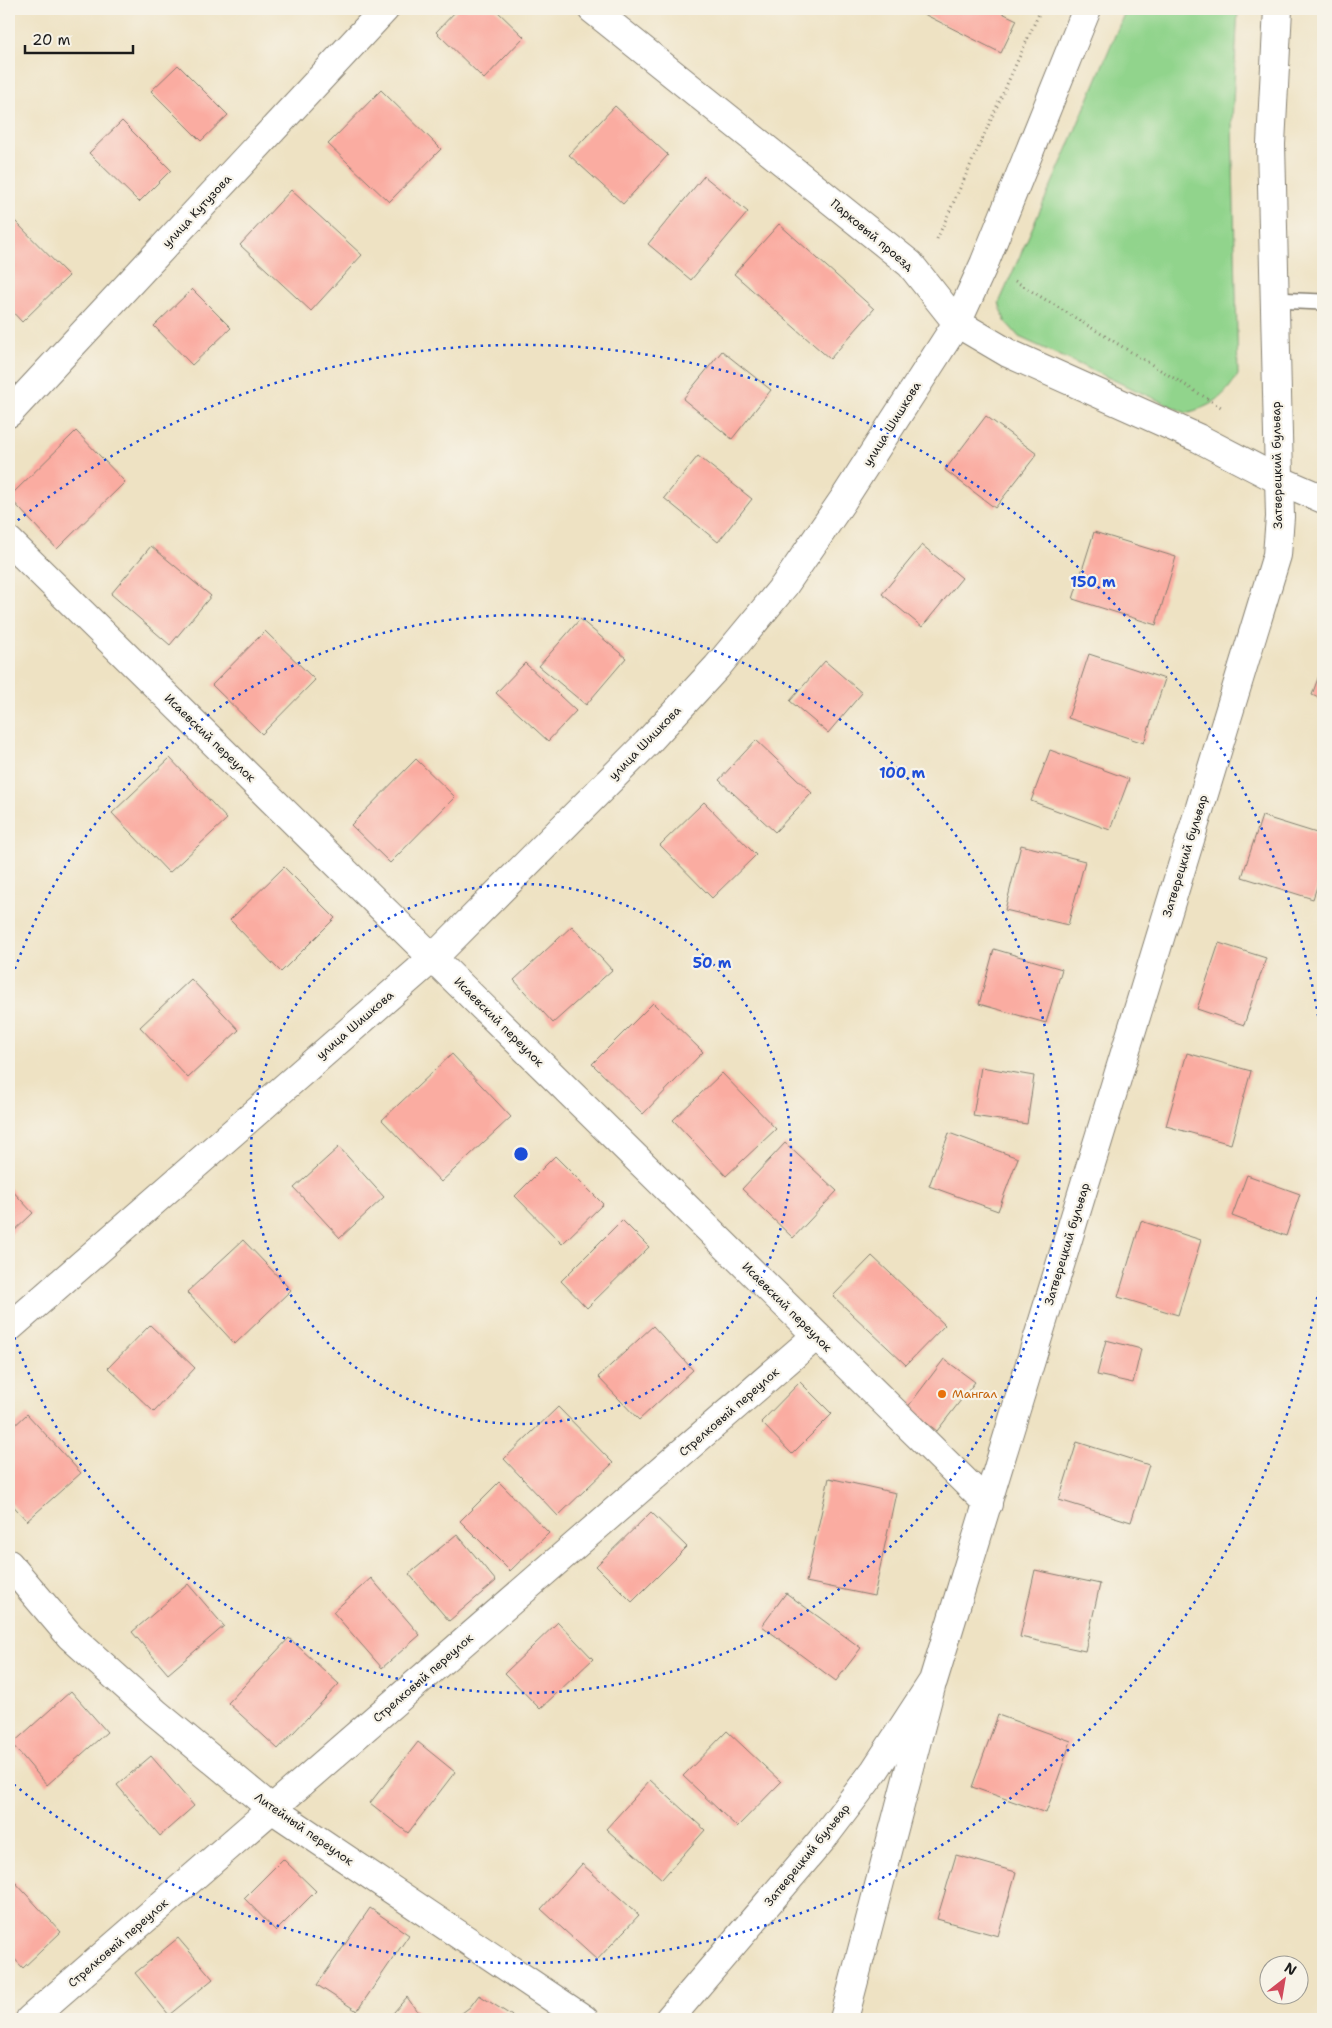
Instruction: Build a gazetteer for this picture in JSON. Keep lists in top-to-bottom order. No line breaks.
{"streets":{"street":["улица Кутузова","Парковый проезд","улица Шишкова","Затверецкий бульвар","Исаевский переулок","Стрелковый переулок","Литейный переулок"]},"crossings":[["Парковый проезд","улица Шишкова"],["Парковый проезд","Затверецкий бульвар"],["улица Шишкова","Исаевский переулок"],["Затверецкий бульвар","Исаевский переулок"],["Исаевский переулок","Стрелковый переулок"],["Стрелковый переулок","Литейный переулок"]],"places":["Мангал"],"scale_bar":"20 m","north":"top right","rings":["150 m","100 m","50 m"]}
